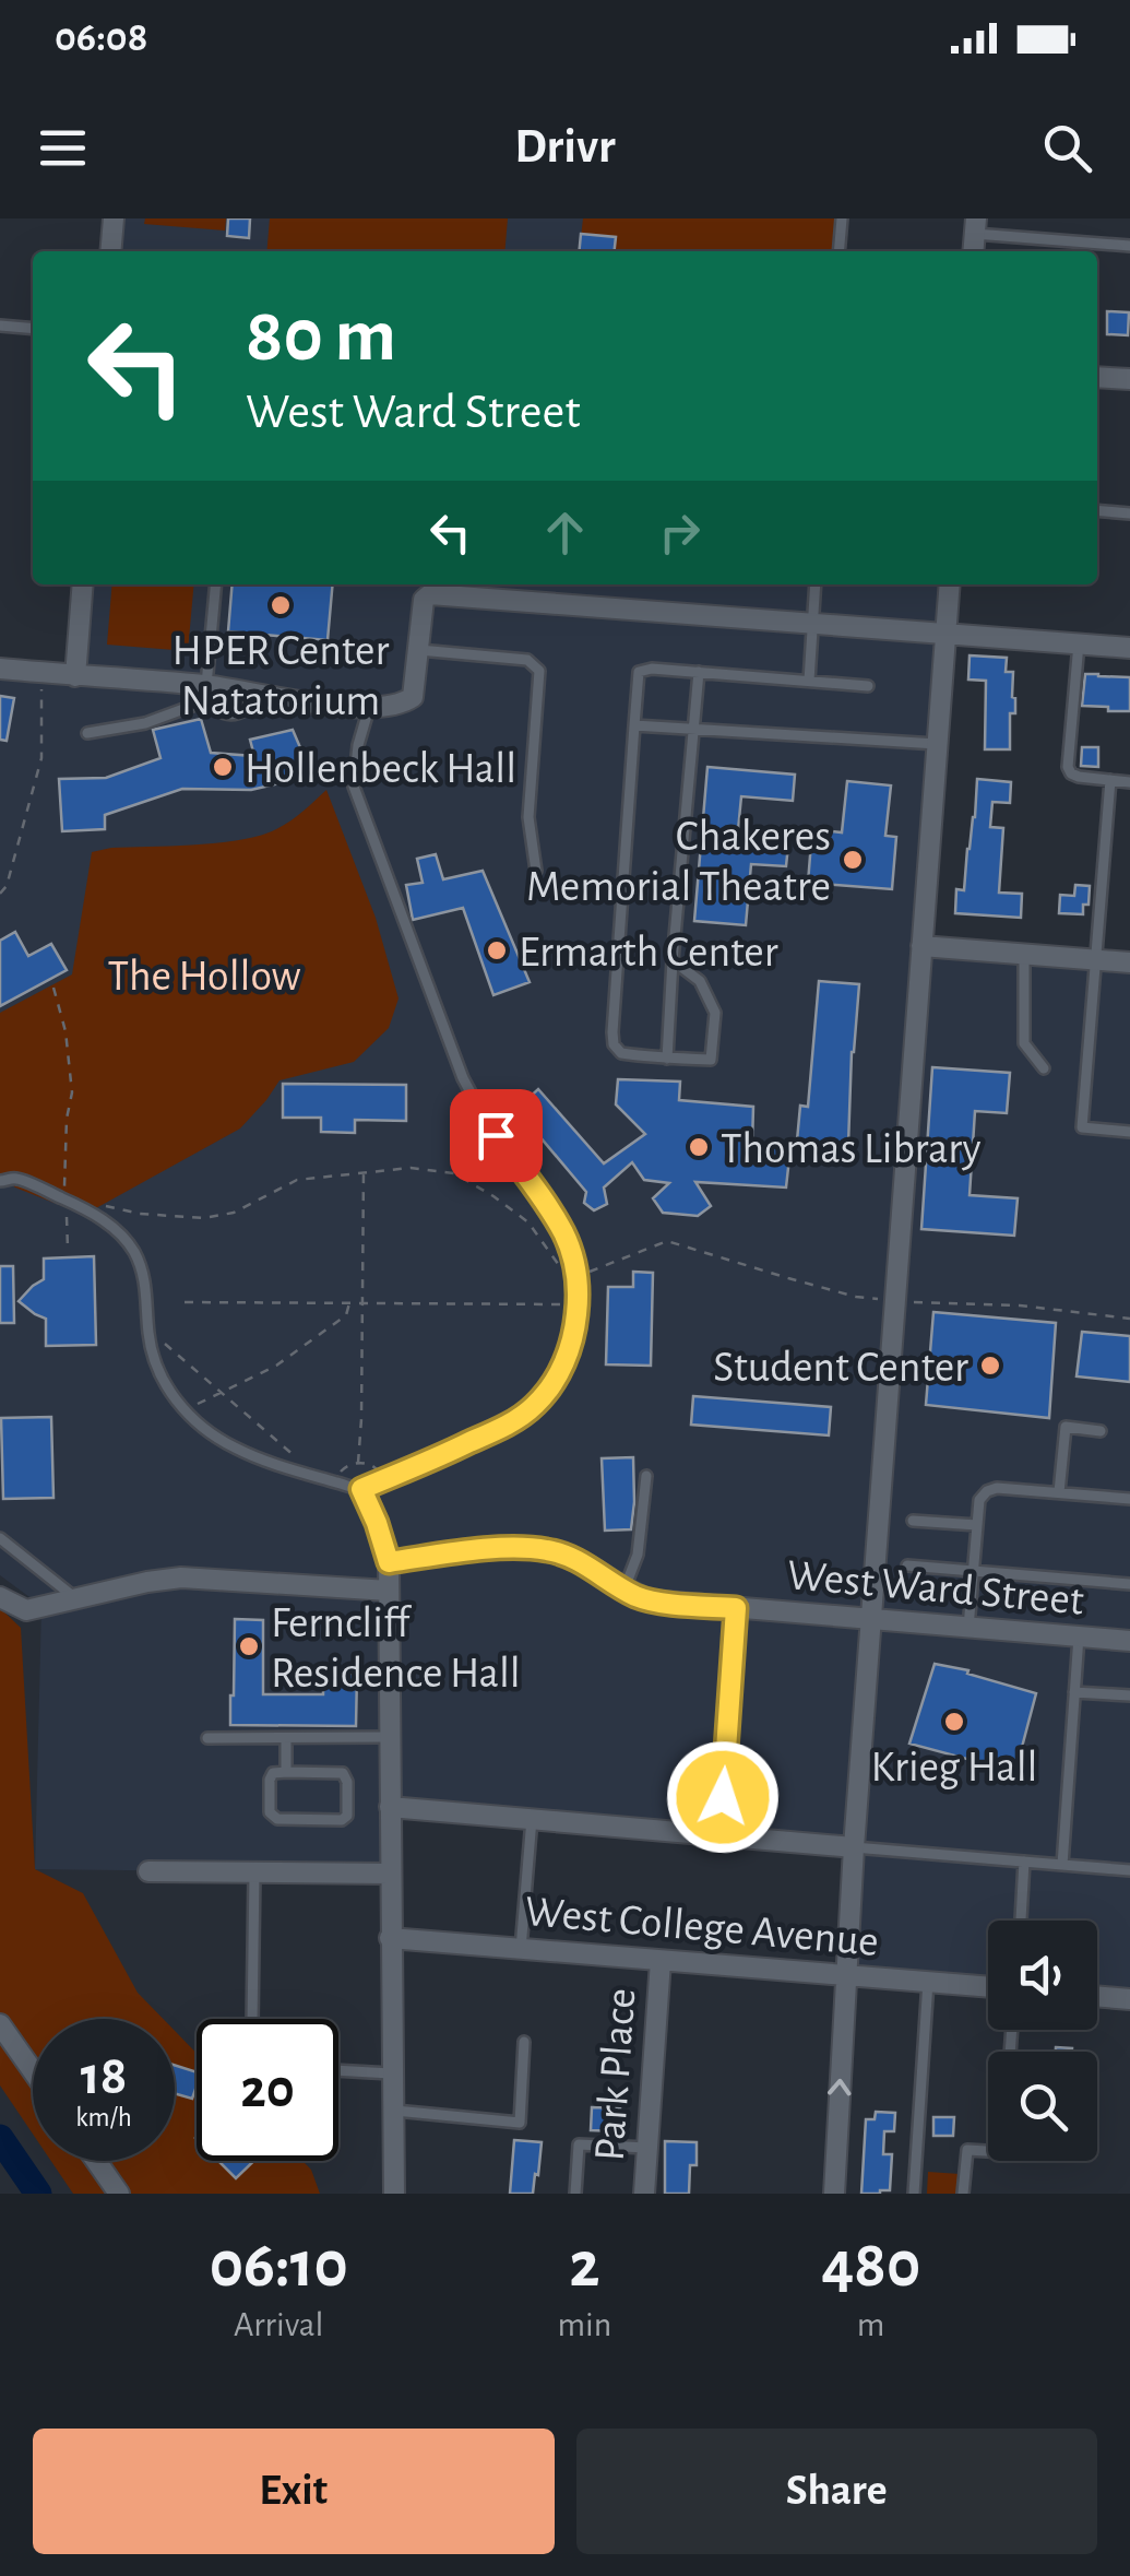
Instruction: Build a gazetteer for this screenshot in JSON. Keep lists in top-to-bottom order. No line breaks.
{"streets":{"street":["West Ward Street","West College Avenue","Park Place"]},"crossings":[["West College Avenue","Park Place"]],"parks":["The Hollow"],"places":["HPER Center Natatorium","Hollenbeck Hall","Chakeres Memorial Theatre","Ermarth Center","Thomas Library","Student Center","Ferncliff Residence Hall","Krieg Hall"],"page":{"status":"06:08","header":"Drivr","turn":["80 m","West Ward Street"],"speed":"18 km/h","limit":"20","eta":["06:10","Arrival","2","min","480","m"],"buttons":["Exit","Share"]}}
